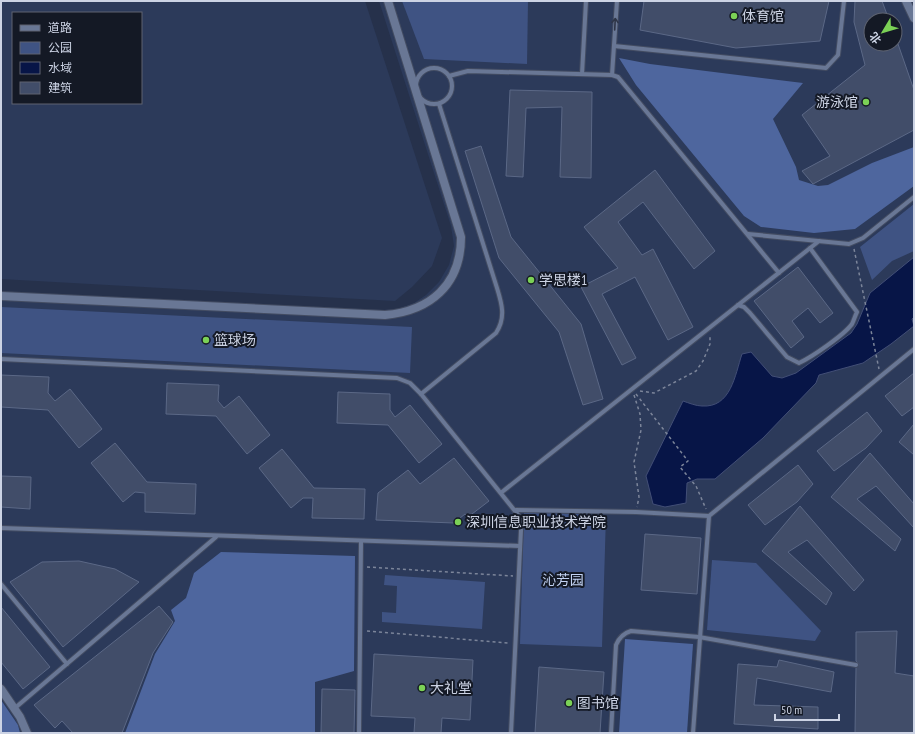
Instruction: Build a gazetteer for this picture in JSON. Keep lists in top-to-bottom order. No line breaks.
{"parks":["沁芳园"],"places":["体育馆","游泳馆","学思楼1","篮球场","深圳信息职业技术学院","大礼堂","图书馆"],"legend":["道路","公园","水域","建筑"],"scale_bar":"50 m","north":"bottom left"}
